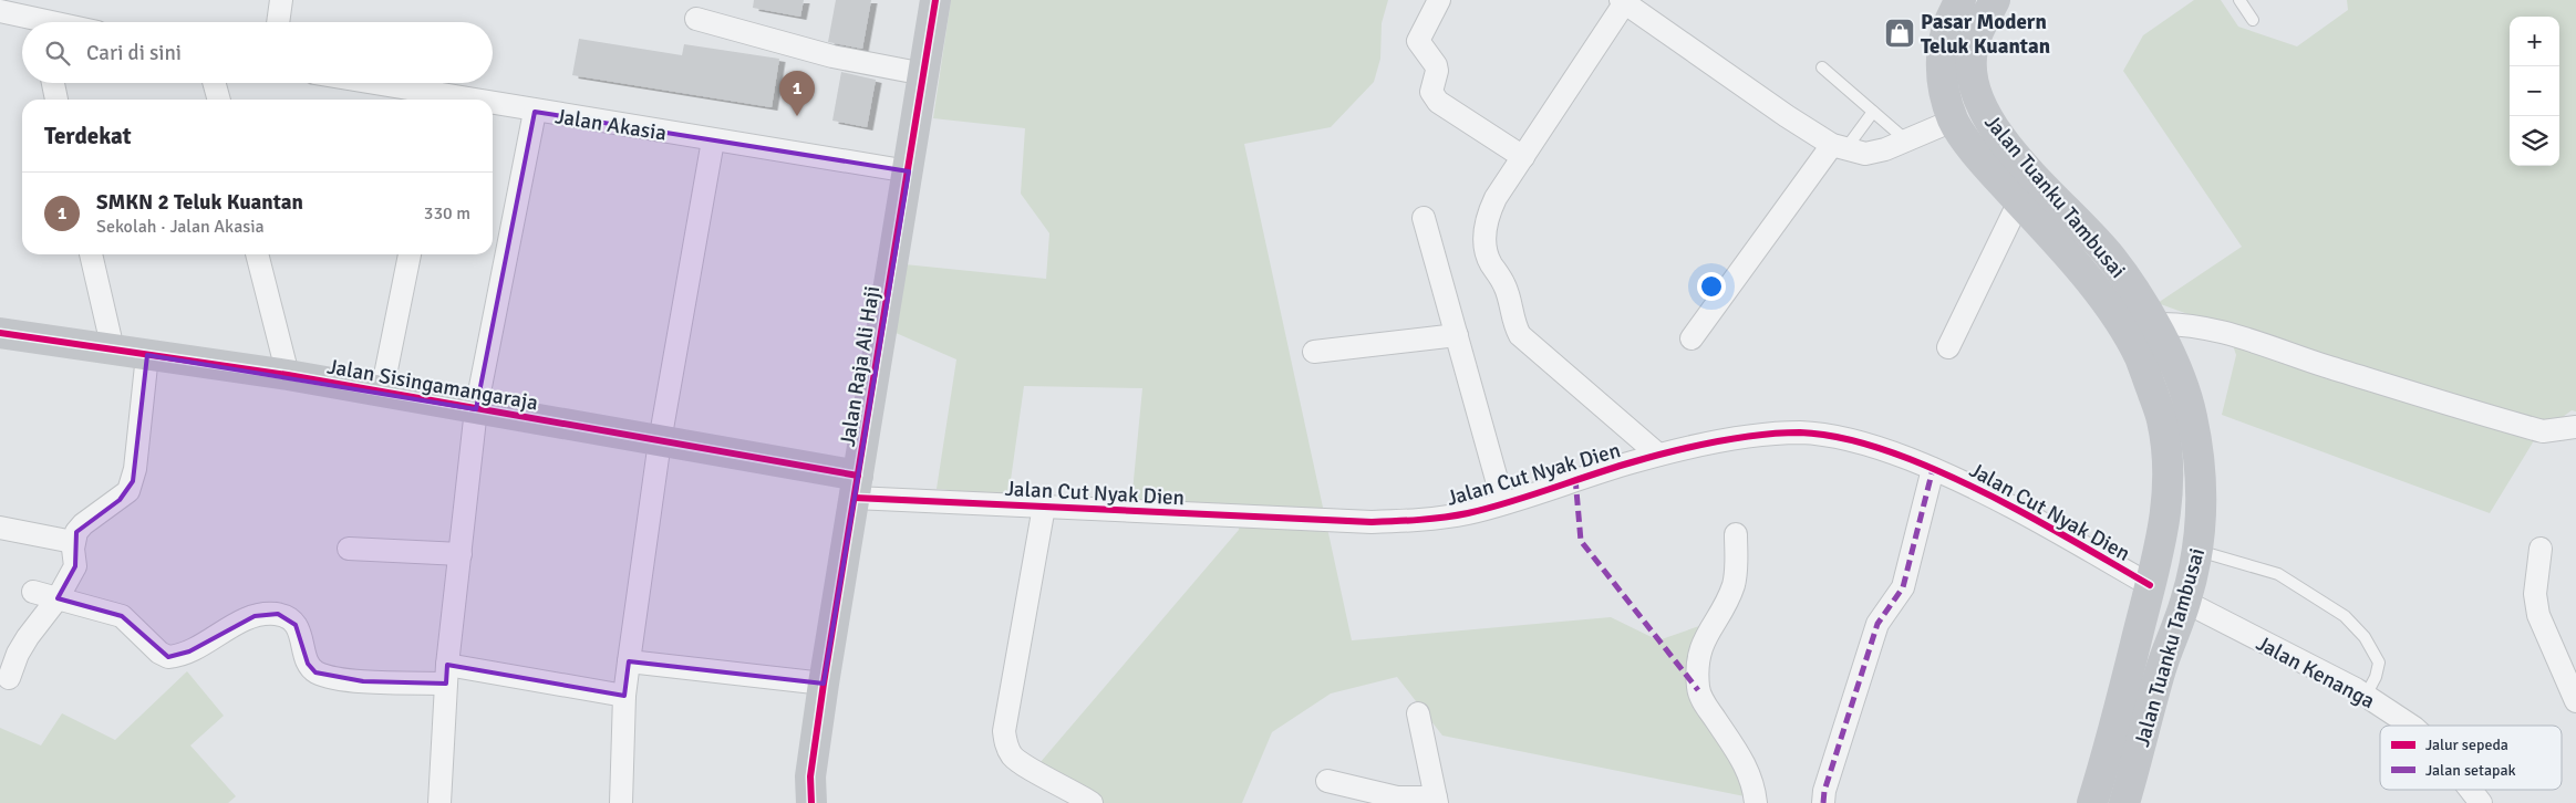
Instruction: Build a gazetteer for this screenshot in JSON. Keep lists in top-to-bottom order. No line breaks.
{"streets":{"main road":["Jalan Tuanku Tambusai","Jalan Raja Ali Haji","Jalan Sisingamangaraja"],"street":["Jalan Akasia","Jalan Cut Nyak Dien","Jalan Kenanga"]},"crossings":[["Jalan Akasia","Jalan Raja Ali Haji"],["Jalan Tuanku Tambusai","Jalan Cut Nyak Dien"],["Jalan Tuanku Tambusai","Jalan Kenanga"],["Jalan Raja Ali Haji","Jalan Sisingamangaraja"],["Jalan Raja Ali Haji","Jalan Cut Nyak Dien"],["Jalan Sisingamangaraja","Jalan Cut Nyak Dien"]],"places":{"shop":["Pasar Modern Teluk Kuantan"]},"legend":["Jalur sepeda","Jalan setapak"],"page":{"map_buttons":["+","−"],"search":"Cari di sini","pins":"1","heading":"Terdekat","list":[{"mark":"1","name":"SMKN 2 Teluk Kuantan","note":"Sekolah · Jalan Akasia","value":"330 m"}]}}
